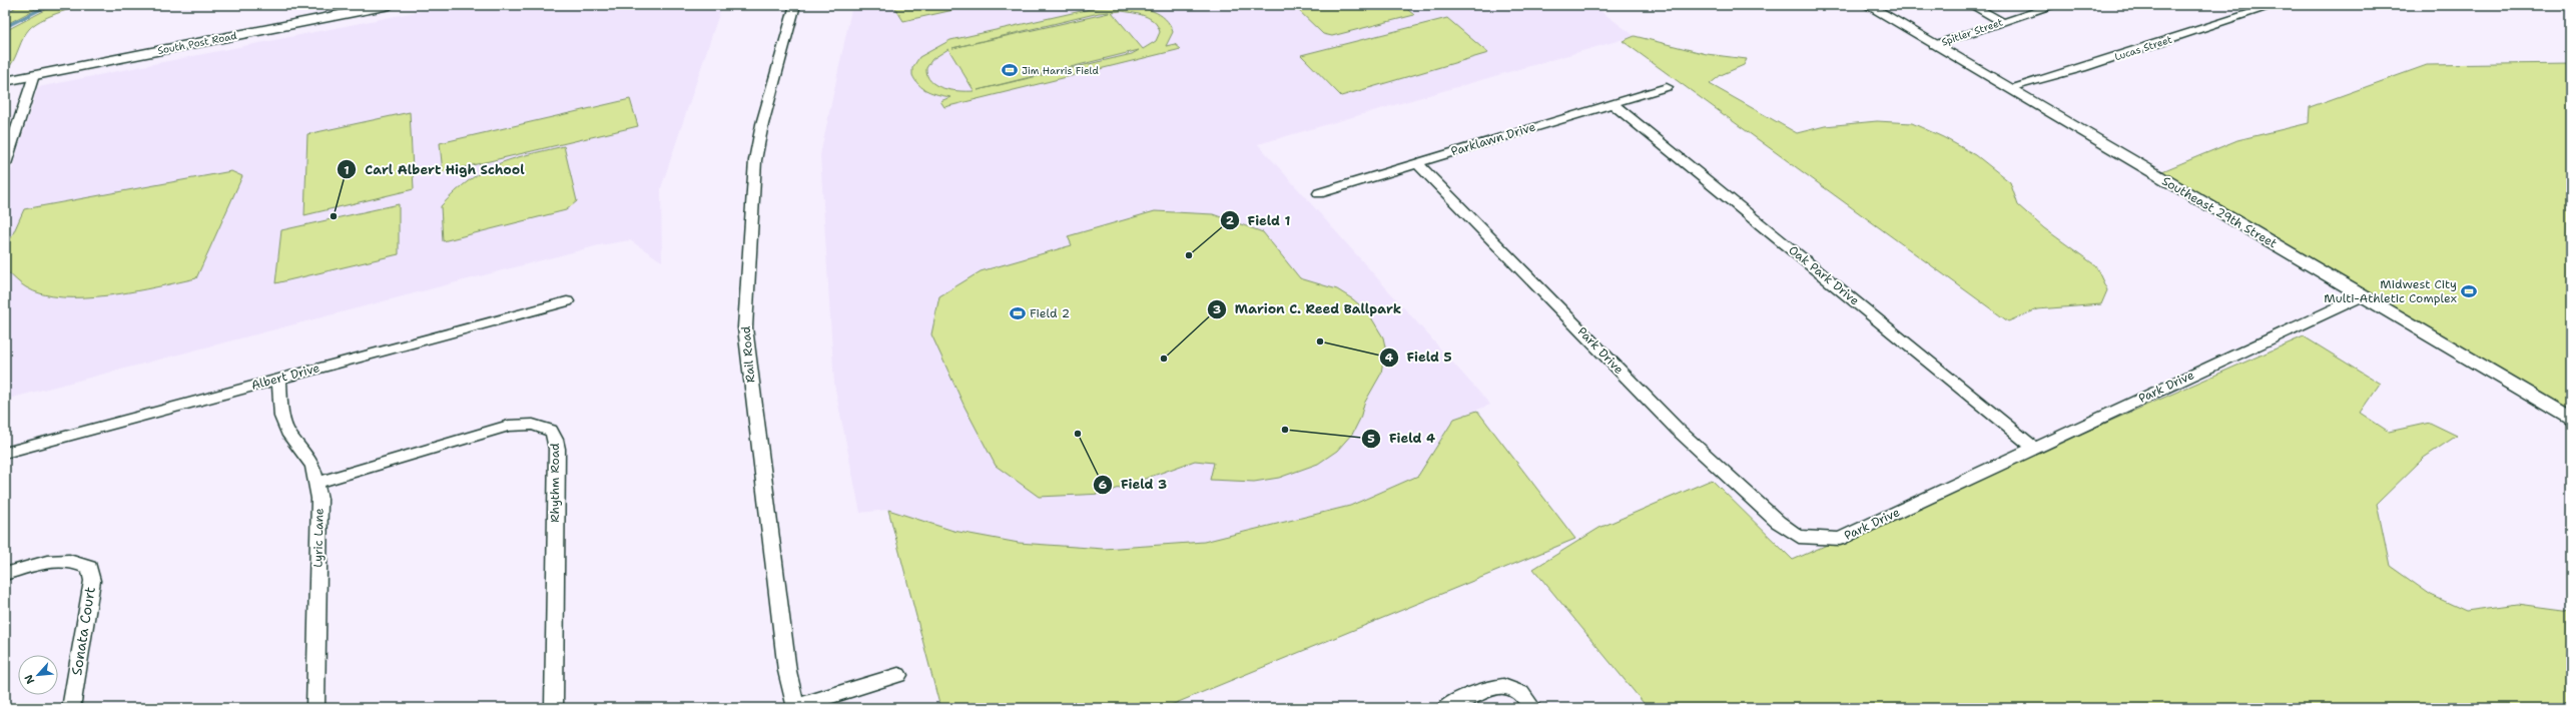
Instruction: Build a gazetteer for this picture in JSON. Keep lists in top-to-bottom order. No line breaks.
{"streets":{"main road":["South Post Road","Southeast 29th Street"],"street":["Spitler Street","Lucas Street","Parklawn Drive","Oak Park Drive","Park Drive","Rail Road","Albert Drive","Rhythm Road","Lyric Lane","Sonata Court"]},"crossings":[["Spitler Street","Southeast 29th Street"],["Lucas Street","Southeast 29th Street"],["Parklawn Drive","Oak Park Drive"],["Parklawn Drive","Park Drive"],["Southeast 29th Street","Park Drive"],["Oak Park Drive","Park Drive"],["Albert Drive","Lyric Lane"],["Rhythm Road","Lyric Lane"]],"places":{"sports":["Jim Harris Field","Midwest City Multi-Athletic Complex","Field 2"],"other":["Carl Albert High School","Field 1","Field 5","Marion C. Reed Ballpark","Field 4","Field 3"]},"north":"bottom left"}
